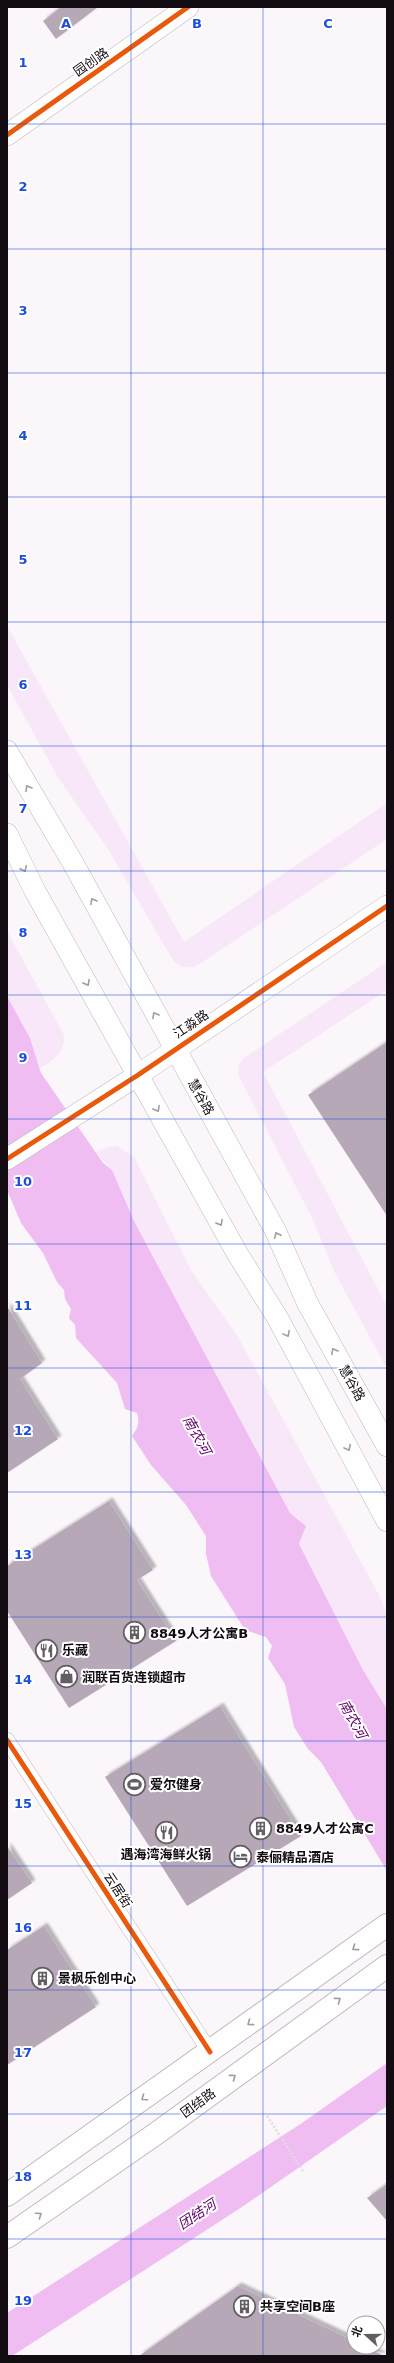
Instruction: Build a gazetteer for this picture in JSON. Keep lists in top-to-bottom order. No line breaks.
{"streets":{"main road":["园创路","江淼路","慧谷路","团结路"],"street":["云居街"]},"crossings":[["江淼路","慧谷路"]],"water":["南农河","团结河"],"places":{"building":["8849人才公寓B","8849人才公寓C","景枫乐创中心","共享空间B座"],"restaurant":["乐藏","遇海湾海鲜火锅"],"shop":["润联百货连锁超市"],"sports":["爱尔健身"],"hotel":["泰俪精品酒店"]},"north":"left","grid":{"columns":["A","B","C"],"rows":["1","2","3","4","5","6","7","8","9","10","11","12","13","14","15","16","17","18","19"]}}
